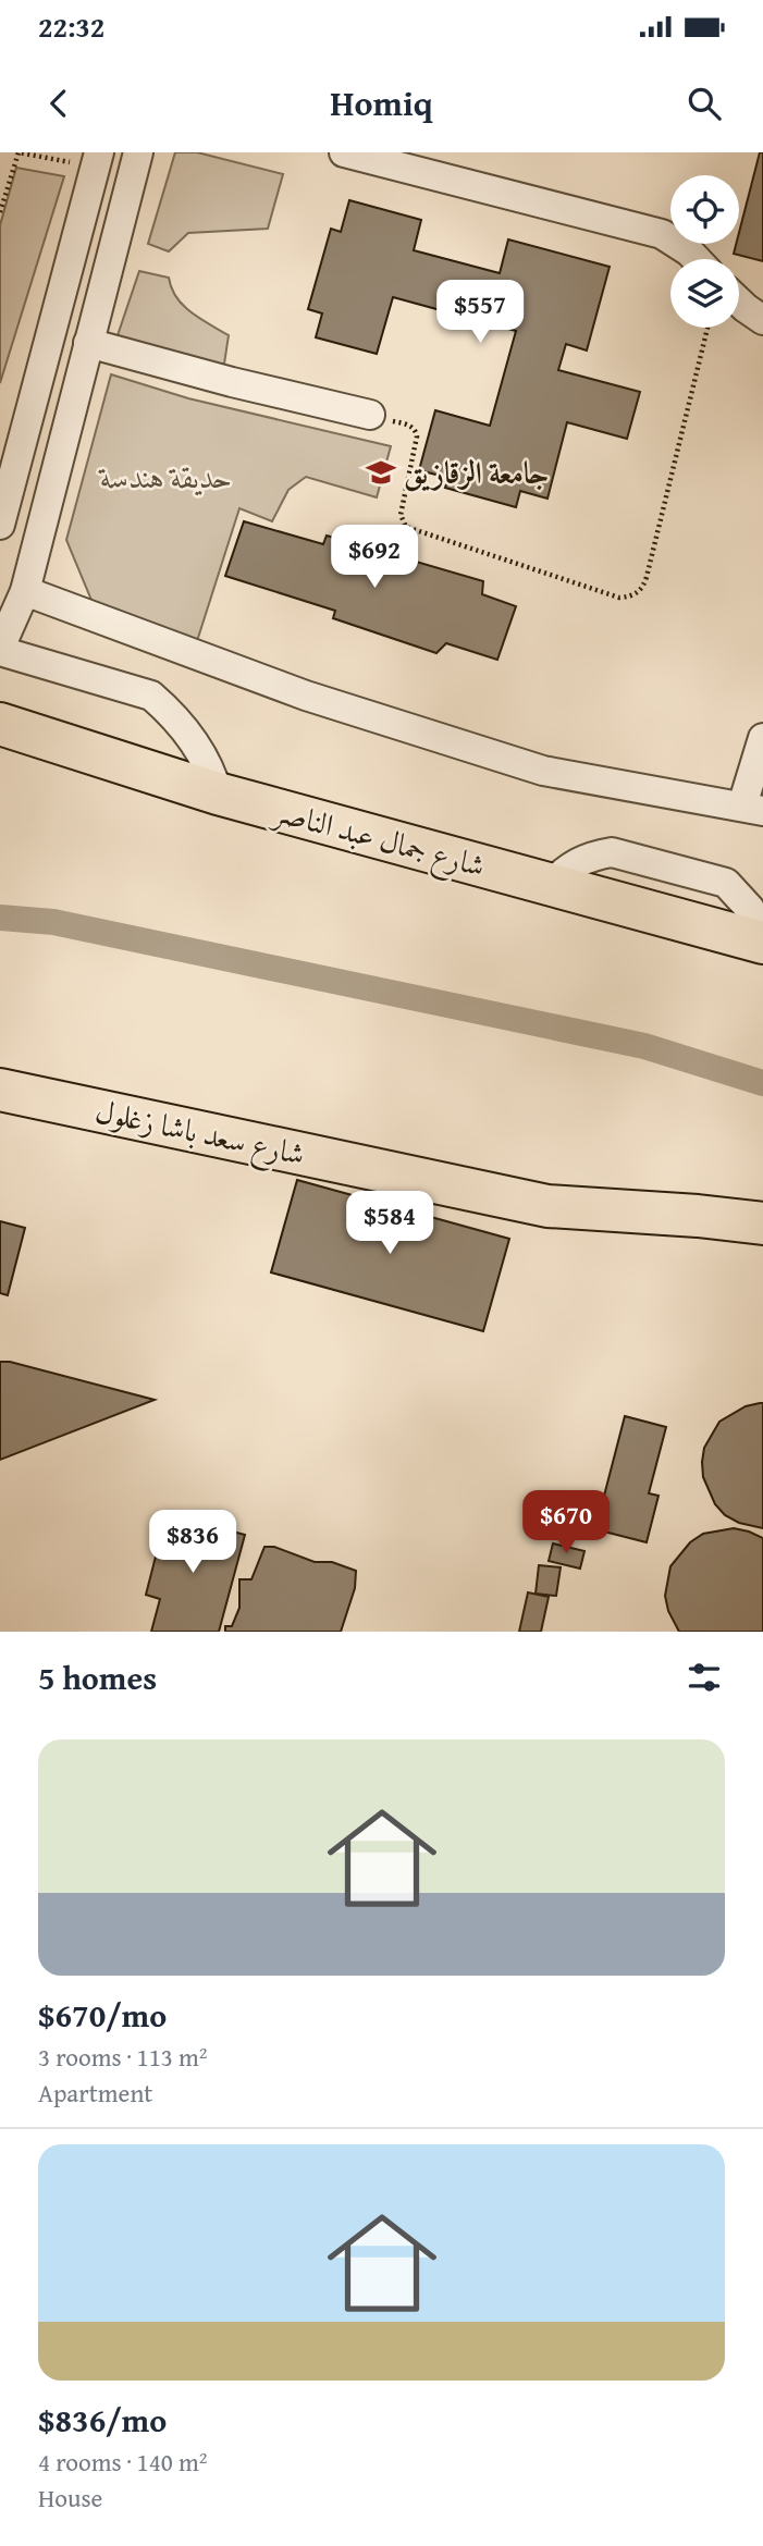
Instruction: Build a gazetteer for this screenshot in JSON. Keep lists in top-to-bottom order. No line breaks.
{"streets":{"highway":["شارع جمال عبد الناصر","شارع سعد باشا زغلول"]},"parks":["حديقة هندسة"],"places":{"school or university":["جامعة الزقازيق"]},"page":{"status":"22:32","header":"Homiq","price":["$557","$692","$584","$670","$836"],"heading":"5 homes","list":[{"name":"$670/mo","note":"3 rooms · 113 m² · Apartment"},{"name":"$836/mo","note":"4 rooms · 140 m² · House"}]}}
